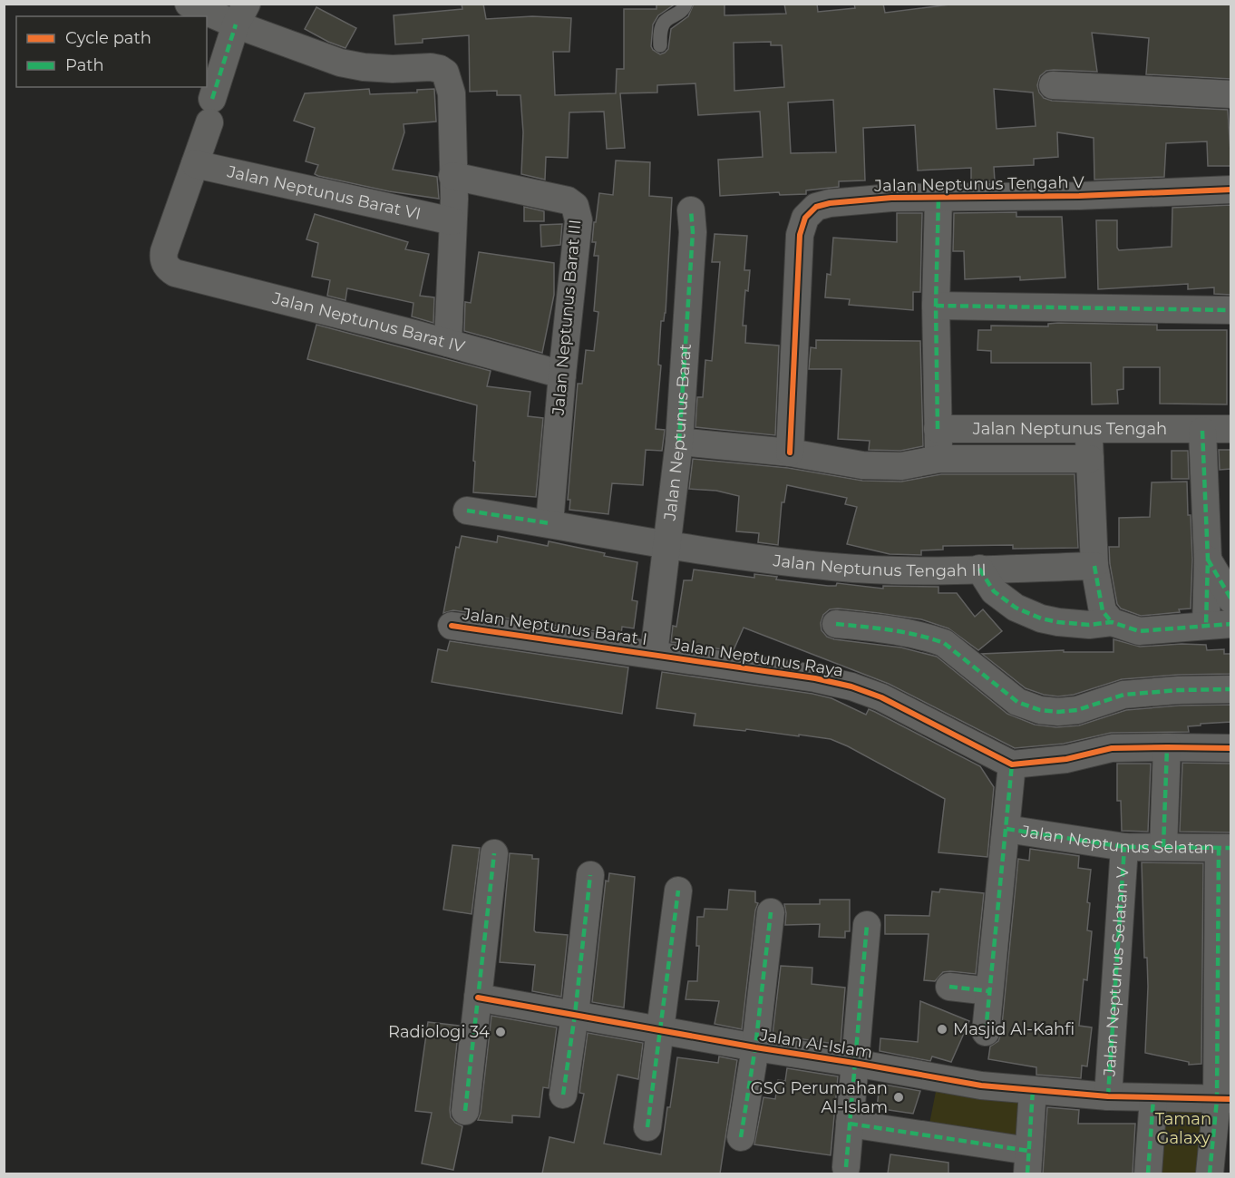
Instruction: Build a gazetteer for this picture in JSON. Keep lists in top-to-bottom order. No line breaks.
{"streets":{"street":["Jalan Neptunus Tengah V","Jalan Neptunus Barat VI","Jalan Neptunus Barat III","Jalan Neptunus Barat IV","Jalan Neptunus Tengah","Jalan Neptunus Barat","Jalan Neptunus Tengah III","Jalan Neptunus Barat I","Jalan Neptunus Raya","Jalan Neptunus Selatan","Jalan Neptunus Selatan V","Jalan Al-Islam"]},"crossings":[["Jalan Neptunus Tengah V","Jalan Neptunus Tengah"],["Jalan Neptunus Barat VI","Jalan Neptunus Barat IV"],["Jalan Neptunus Barat III","Jalan Neptunus Barat IV"],["Jalan Neptunus Barat III","Jalan Neptunus Tengah III"],["Jalan Neptunus Tengah","Jalan Neptunus Barat"],["Jalan Neptunus Barat","Jalan Neptunus Tengah III"],["Jalan Neptunus Barat","Jalan Neptunus Barat I"],["Jalan Neptunus Barat","Jalan Neptunus Raya"],["Jalan Neptunus Barat I","Jalan Neptunus Raya"],["Jalan Neptunus Selatan","Jalan Neptunus Selatan V"],["Jalan Neptunus Selatan V","Jalan Al-Islam"]],"parks":["Taman Galaxy"],"places":["Masjid Al-Kahfi","Radiologi 34","GSG Perumahan Al-Islam"],"legend":["Cycle path","Path"]}
